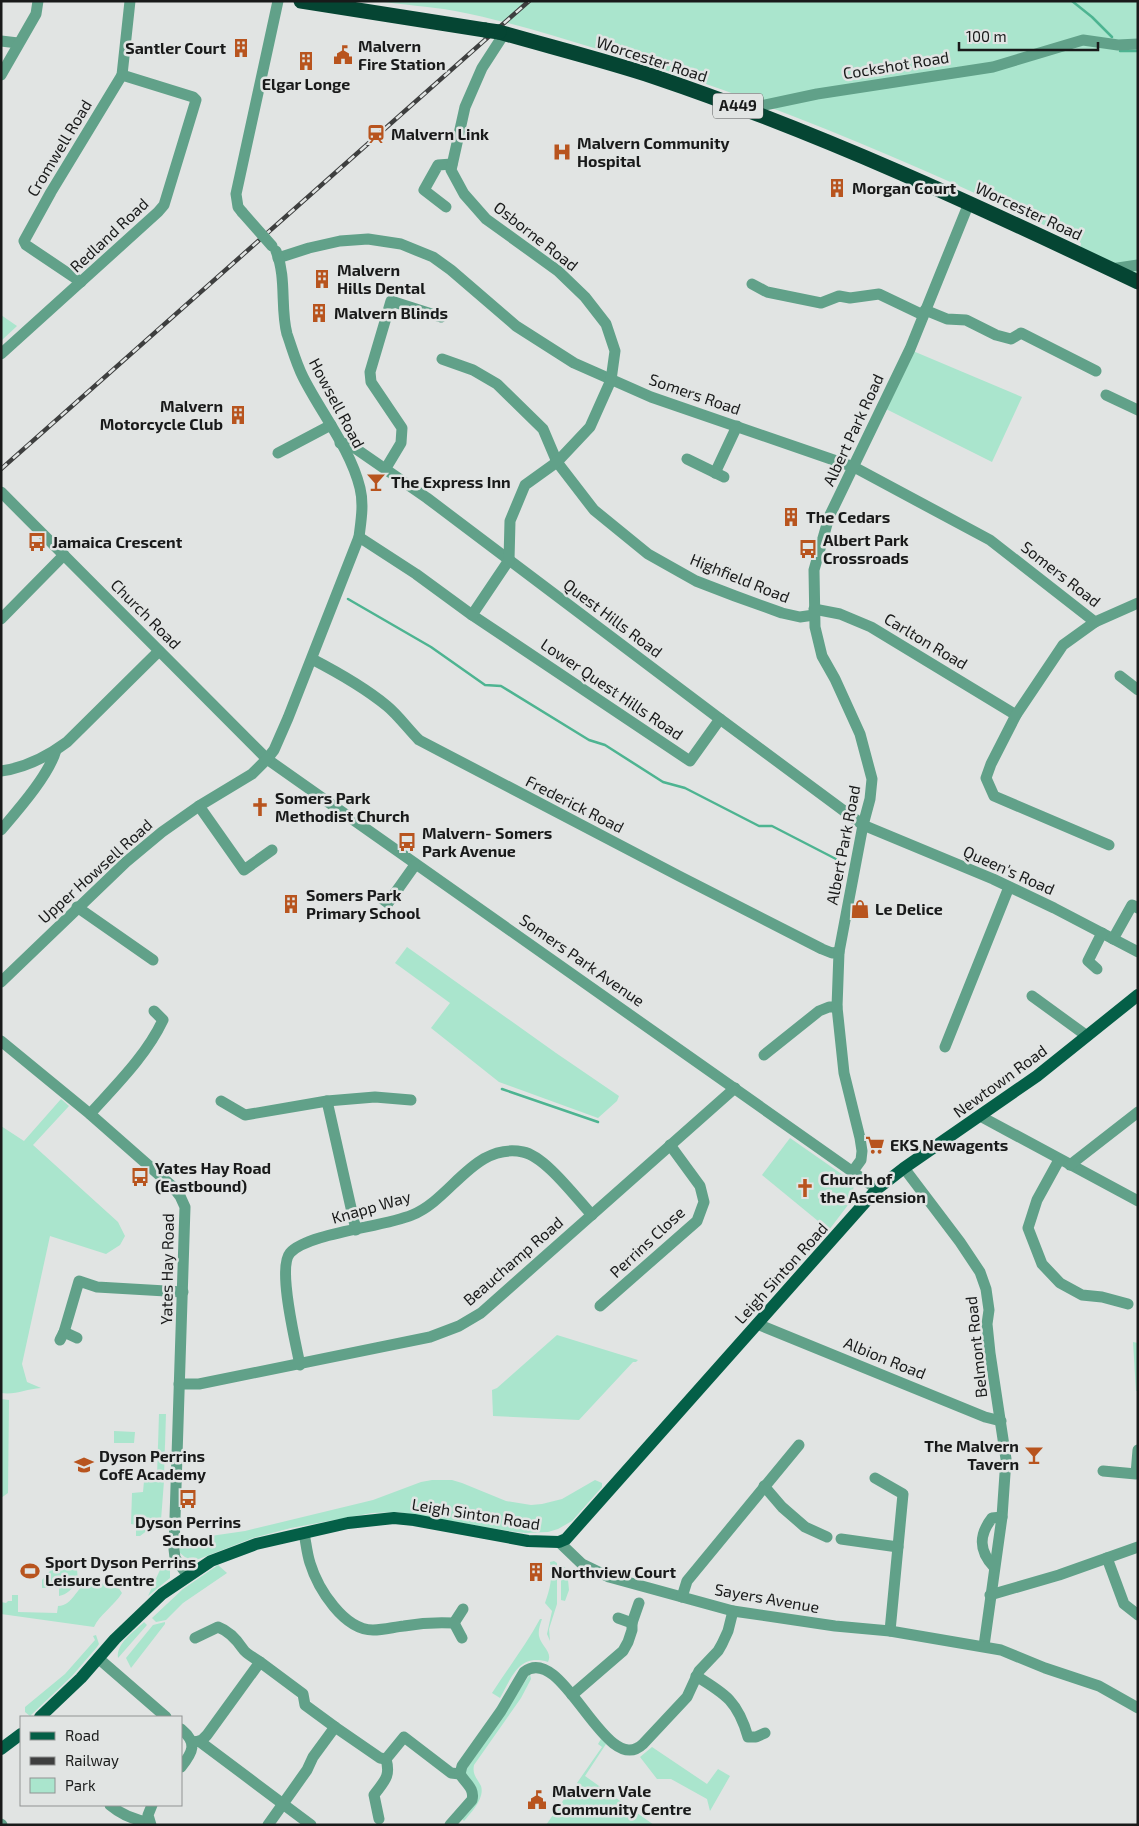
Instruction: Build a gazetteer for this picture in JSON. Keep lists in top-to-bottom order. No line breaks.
{"streets":{"highway":["Worcester Road","A449"],"main road":["Newtown Road","Leigh Sinton Road"],"street":["Cockshot Road","Cromwell Road","Redland Road","Osborne Road","Somers Road","Howsell Road","Albert Park Road","Highfield Road","Church Road","Quest Hills Road","Carlton Road","Lower Quest Hills Road","Frederick Road","Queen's Road","Upper Howsell Road","Somers Park Avenue","Knapp Way","Perrins Close","Beauchamp Road","Yates Hay Road","Belmont Road","Albion Road","Sayers Avenue"]},"crossings":[["Worcester Road","Cockshot Road"],["Worcester Road","Albert Park Road"],["Cromwell Road","Redland Road"],["Osborne Road","Somers Road"],["Osborne Road","Highfield Road"],["Osborne Road","Quest Hills Road"],["Somers Road","Howsell Road"],["Somers Road","Albert Park Road"],["Howsell Road","Church Road"],["Howsell Road","Quest Hills Road"],["Howsell Road","Lower Quest Hills Road"],["Howsell Road","Frederick Road"],["Howsell Road","Upper Howsell Road"],["Howsell Road","Somers Park Avenue"],["Albert Park Road","Highfield Road"],["Albert Park Road","Quest Hills Road"],["Albert Park Road","Carlton Road"],["Albert Park Road","Frederick Road"],["Albert Park Road","Queen's Road"],["Albert Park Road","Somers Park Avenue"],["Highfield Road","Carlton Road"],["Church Road","Upper Howsell Road"],["Church Road","Somers Park Avenue"],["Quest Hills Road","Lower Quest Hills Road"],["Quest Hills Road","Queen's Road"],["Upper Howsell Road","Somers Park Avenue"],["Somers Park Avenue","Newtown Road"],["Somers Park Avenue","Beauchamp Road"],["Somers Park Avenue","Leigh Sinton Road"],["Newtown Road","Leigh Sinton Road"],["Newtown Road","Belmont Road"],["Knapp Way","Beauchamp Road"],["Perrins Close","Beauchamp Road"],["Beauchamp Road","Yates Hay Road"],["Yates Hay Road","Leigh Sinton Road"],["Leigh Sinton Road","Albion Road"],["Leigh Sinton Road","Sayers Avenue"],["Belmont Road","Albion Road"],["Belmont Road","Sayers Avenue"]],"places":{"building":["Santler Court","Elgar Longe","Morgan Court","Malvern Hills Dental","Malvern Blinds","Malvern Motorcycle Club","The Cedars","Somers Park Primary School","Northview Court"],"public building":["Malvern Fire Station","Malvern Vale Community Centre"],"station":["Malvern Link"],"hospital":["Malvern Community Hospital"],"bar":["The Express Inn","The Malvern Tavern"],"bus stop":["Jamaica Crescent","Albert Park Crossroads","Malvern- Somers Park Avenue","Yates Hay Road (Eastbound)","Dyson Perrins School"],"church":["Somers Park Methodist Church","Church of the Ascension"],"shop":["Le Delice"],"supermarket":["EKS Newagents"],"school or university":["Dyson Perrins CofE Academy"],"sports":["Sport Dyson Perrins Leisure Centre"]},"legend":["Road","Railway","Park"],"scale_bar":"100 m"}
